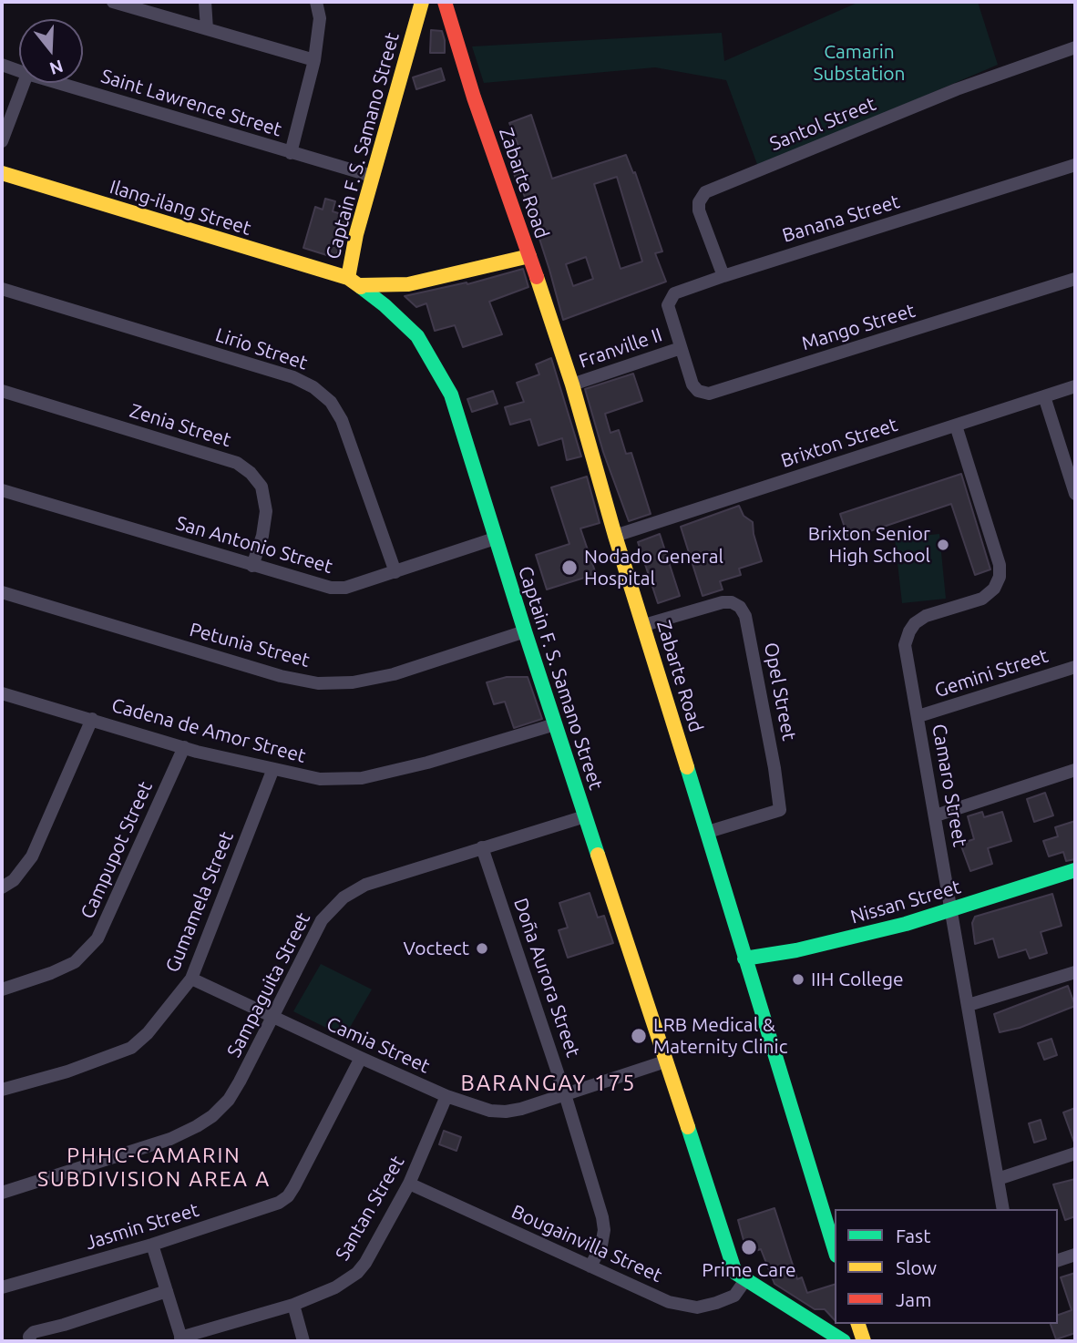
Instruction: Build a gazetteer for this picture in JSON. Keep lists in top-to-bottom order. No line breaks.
{"streets":{"main road":["Captain F. S. Samano Street","Zabarte Road","Ilang-ilang Street","Nissan Street"],"street":["Saint Lawrence Street","Santol Street","Banana Street","Mango Street","Franville II","Lirio Street","Zenia Street","Brixton Street","San Antonio Street","Petunia Street","Gemini Street","Opel Street","Cadena de Amor Street","Camaro Street","Campupot Street","Gumamela Street","Doña Aurora Street","Sampaguita Street","Camia Street","Santan Street","Jasmin Street","Bougainvilla Street"]},"crossings":[["Saint Lawrence Street","Captain F. S. Samano Street"],["Santol Street","Banana Street"],["Captain F. S. Samano Street","Ilang-ilang Street"],["Captain F. S. Samano Street","San Antonio Street"],["Captain F. S. Samano Street","Petunia Street"],["Captain F. S. Samano Street","Cadena de Amor Street"],["Captain F. S. Samano Street","Sampaguita Street"],["Captain F. S. Samano Street","Camia Street"],["Captain F. S. Samano Street","Bougainvilla Street"],["Zabarte Road","Franville II"],["Zabarte Road","Brixton Street"],["Zabarte Road","Opel Street"],["Zabarte Road","Nissan Street"],["Banana Street","Mango Street"],["Banana Street","Franville II"],["Mango Street","Franville II"],["Lirio Street","San Antonio Street"],["Zenia Street","San Antonio Street"],["Brixton Street","Camaro Street"],["Gemini Street","Camaro Street"],["Cadena de Amor Street","Campupot Street"],["Cadena de Amor Street","Gumamela Street"],["Camaro Street","Nissan Street"],["Gumamela Street","Camia Street"],["Doña Aurora Street","Sampaguita Street"],["Doña Aurora Street","Camia Street"],["Doña Aurora Street","Bougainvilla Street"],["Sampaguita Street","Camia Street"],["Camia Street","Santan Street"],["Camia Street","Jasmin Street"],["Santan Street","Jasmin Street"],["Santan Street","Bougainvilla Street"]],"districts":["BARANGAY 175","PHHC-CAMARIN SUBDIVISION AREA A"],"parks":["Camarin Substation"],"places":["Brixton Senior High School","Nodado General Hospital","Voctect","IIH College","LRB Medical & Maternity Clinic","Prime Care"],"legend":["Fast","Slow","Jam"],"north":"bottom"}
